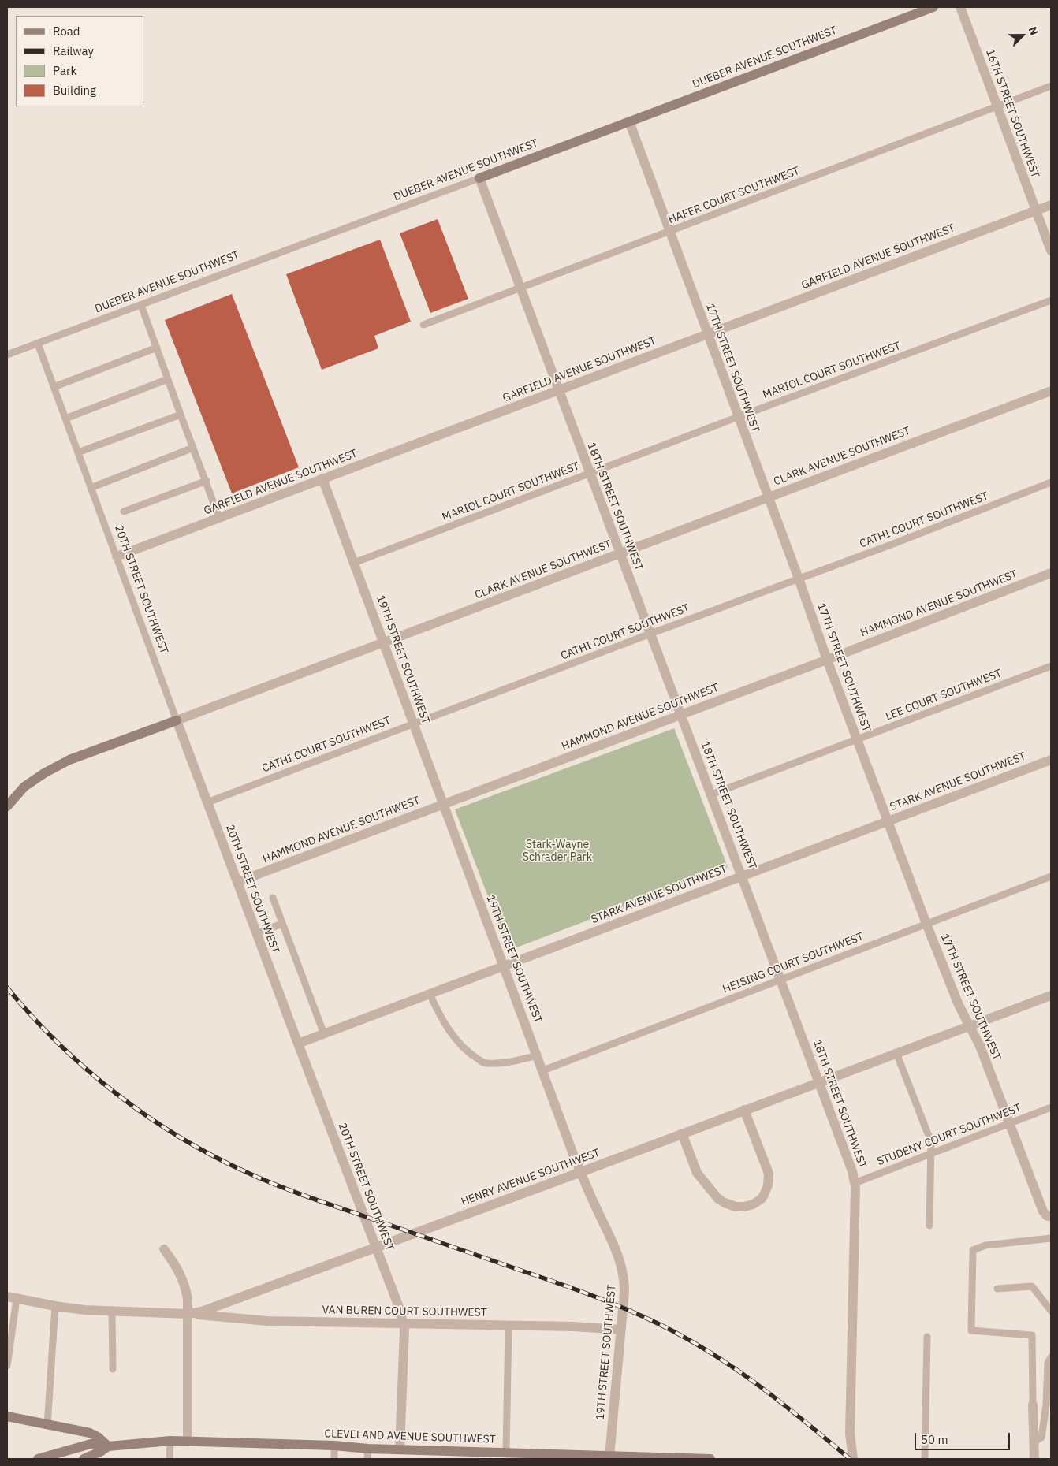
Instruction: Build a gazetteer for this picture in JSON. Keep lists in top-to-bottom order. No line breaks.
{"streets":{"main road":["DUEBER AVENUE SOUTHWEST","CLEVELAND AVENUE SOUTHWEST"],"street":["16TH STREET SOUTHWEST","GARFIELD AVENUE SOUTHWEST","17TH STREET SOUTHWEST","CLARK AVENUE SOUTHWEST","18TH STREET SOUTHWEST","20TH STREET SOUTHWEST","HAMMOND AVENUE SOUTHWEST","19TH STREET SOUTHWEST","STARK AVENUE SOUTHWEST","HENRY AVENUE SOUTHWEST","VAN BUREN COURT SOUTHWEST"],"lane":["HAFER COURT SOUTHWEST","MARIOL COURT SOUTHWEST","CATHI COURT SOUTHWEST","LEE COURT SOUTHWEST","HEISING COURT SOUTHWEST","STUDENY COURT SOUTHWEST"]},"crossings":[["DUEBER AVENUE SOUTHWEST","17TH STREET SOUTHWEST"],["DUEBER AVENUE SOUTHWEST","18TH STREET SOUTHWEST"],["DUEBER AVENUE SOUTHWEST","20TH STREET SOUTHWEST"],["16TH STREET SOUTHWEST","HAFER COURT SOUTHWEST"],["16TH STREET SOUTHWEST","GARFIELD AVENUE SOUTHWEST"],["HAFER COURT SOUTHWEST","17TH STREET SOUTHWEST"],["HAFER COURT SOUTHWEST","18TH STREET SOUTHWEST"],["GARFIELD AVENUE SOUTHWEST","17TH STREET SOUTHWEST"],["GARFIELD AVENUE SOUTHWEST","18TH STREET SOUTHWEST"],["GARFIELD AVENUE SOUTHWEST","20TH STREET SOUTHWEST"],["GARFIELD AVENUE SOUTHWEST","19TH STREET SOUTHWEST"],["17TH STREET SOUTHWEST","MARIOL COURT SOUTHWEST"],["17TH STREET SOUTHWEST","CLARK AVENUE SOUTHWEST"],["17TH STREET SOUTHWEST","CATHI COURT SOUTHWEST"],["17TH STREET SOUTHWEST","HAMMOND AVENUE SOUTHWEST"],["17TH STREET SOUTHWEST","LEE COURT SOUTHWEST"],["17TH STREET SOUTHWEST","STARK AVENUE SOUTHWEST"],["17TH STREET SOUTHWEST","HEISING COURT SOUTHWEST"],["17TH STREET SOUTHWEST","STUDENY COURT SOUTHWEST"],["17TH STREET SOUTHWEST","HENRY AVENUE SOUTHWEST"],["MARIOL COURT SOUTHWEST","18TH STREET SOUTHWEST"],["MARIOL COURT SOUTHWEST","19TH STREET SOUTHWEST"],["CLARK AVENUE SOUTHWEST","18TH STREET SOUTHWEST"],["CLARK AVENUE SOUTHWEST","20TH STREET SOUTHWEST"],["CLARK AVENUE SOUTHWEST","19TH STREET SOUTHWEST"],["18TH STREET SOUTHWEST","CATHI COURT SOUTHWEST"],["18TH STREET SOUTHWEST","HAMMOND AVENUE SOUTHWEST"],["18TH STREET SOUTHWEST","LEE COURT SOUTHWEST"],["18TH STREET SOUTHWEST","STARK AVENUE SOUTHWEST"],["18TH STREET SOUTHWEST","HEISING COURT SOUTHWEST"],["18TH STREET SOUTHWEST","STUDENY COURT SOUTHWEST"],["18TH STREET SOUTHWEST","HENRY AVENUE SOUTHWEST"],["CATHI COURT SOUTHWEST","20TH STREET SOUTHWEST"],["CATHI COURT SOUTHWEST","19TH STREET SOUTHWEST"],["20TH STREET SOUTHWEST","HAMMOND AVENUE SOUTHWEST"],["20TH STREET SOUTHWEST","STARK AVENUE SOUTHWEST"],["20TH STREET SOUTHWEST","HENRY AVENUE SOUTHWEST"],["20TH STREET SOUTHWEST","VAN BUREN COURT SOUTHWEST"],["20TH STREET SOUTHWEST","CLEVELAND AVENUE SOUTHWEST"],["HAMMOND AVENUE SOUTHWEST","19TH STREET SOUTHWEST"],["19TH STREET SOUTHWEST","STARK AVENUE SOUTHWEST"],["19TH STREET SOUTHWEST","HEISING COURT SOUTHWEST"],["19TH STREET SOUTHWEST","HENRY AVENUE SOUTHWEST"],["19TH STREET SOUTHWEST","VAN BUREN COURT SOUTHWEST"],["19TH STREET SOUTHWEST","CLEVELAND AVENUE SOUTHWEST"],["HENRY AVENUE SOUTHWEST","VAN BUREN COURT SOUTHWEST"]],"parks":["Stark-Wayne Schrader Park"],"legend":["Road","Railway","Park","Building"],"scale_bar":"50 m","north":"top right"}
